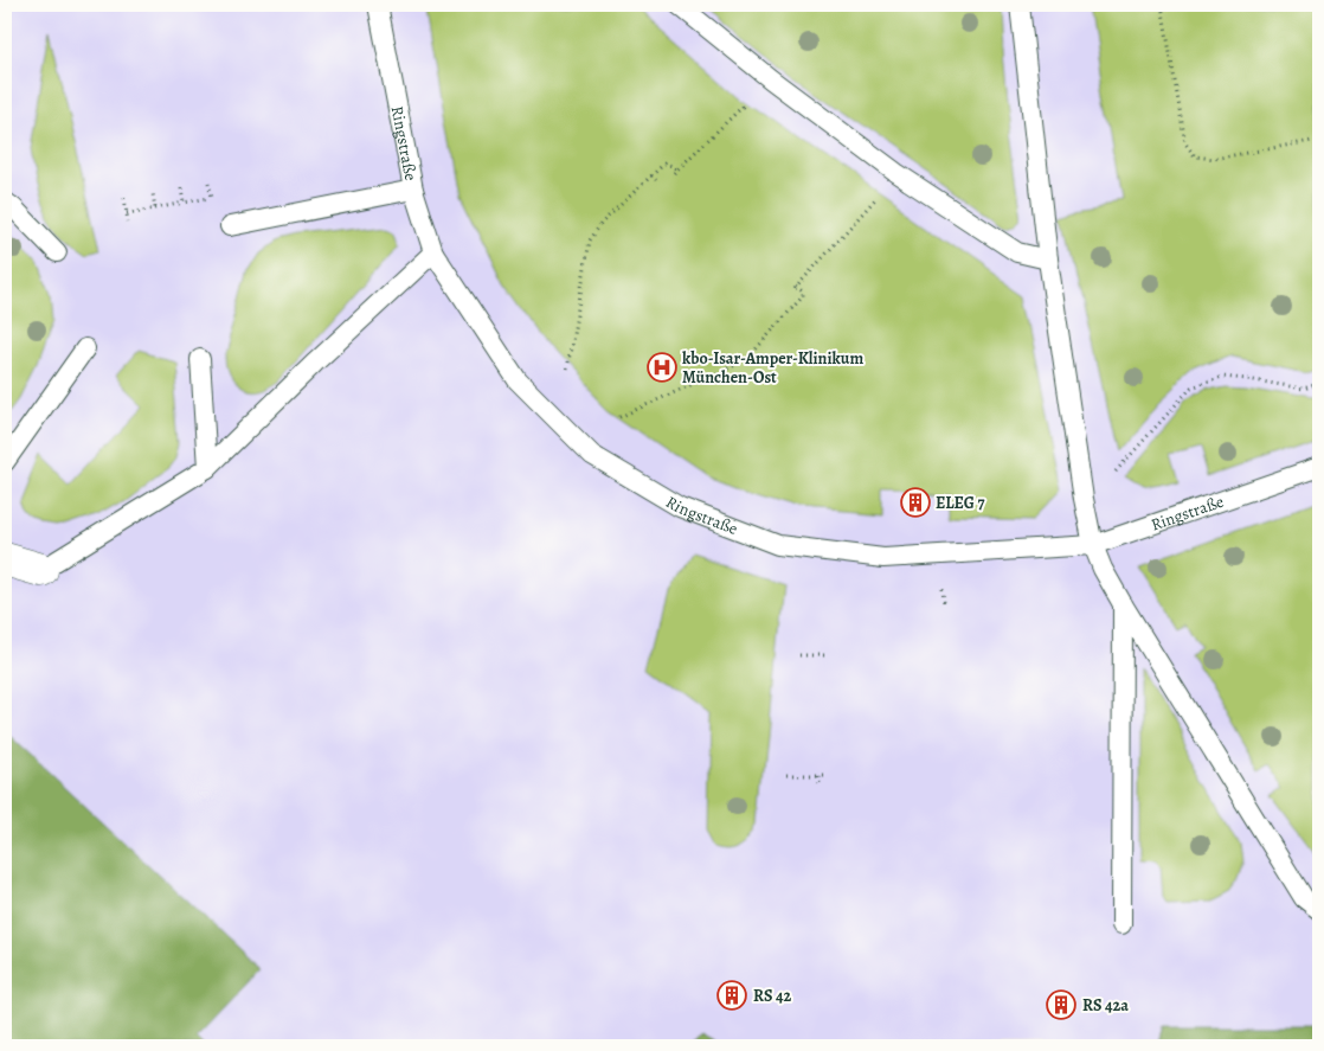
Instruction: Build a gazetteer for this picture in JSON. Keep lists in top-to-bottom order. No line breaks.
{"streets":{"lane":["Ringstraße"]},"places":{"hospital":["kbo-Isar-Amper-Klinikum München-Ost"],"building":["ELEG 7","RS 42","RS 42a"]}}
